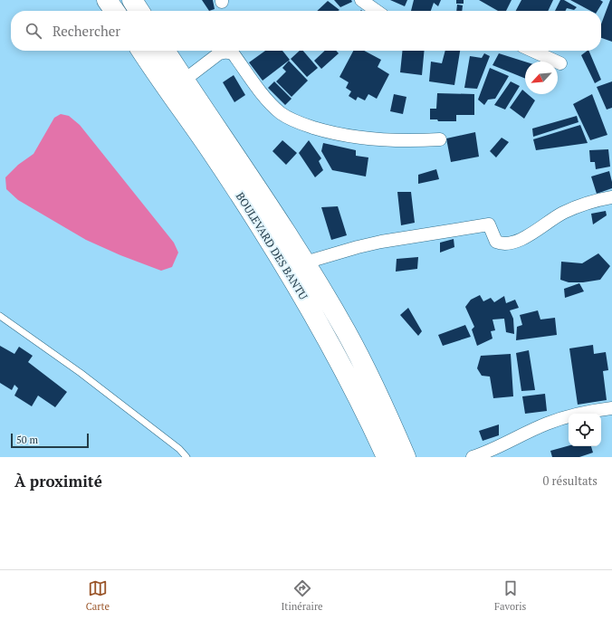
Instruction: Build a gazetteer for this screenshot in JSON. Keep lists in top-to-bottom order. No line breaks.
{"streets":{"highway":["BOULEVARD DES BANTU"]},"scale_bar":"50 m","north":"bottom left","page":{"search":"Rechercher","scale":"50 m","heading":["À proximité","0 résultats"],"nav":["Carte","Itinéraire","Favoris"]}}
